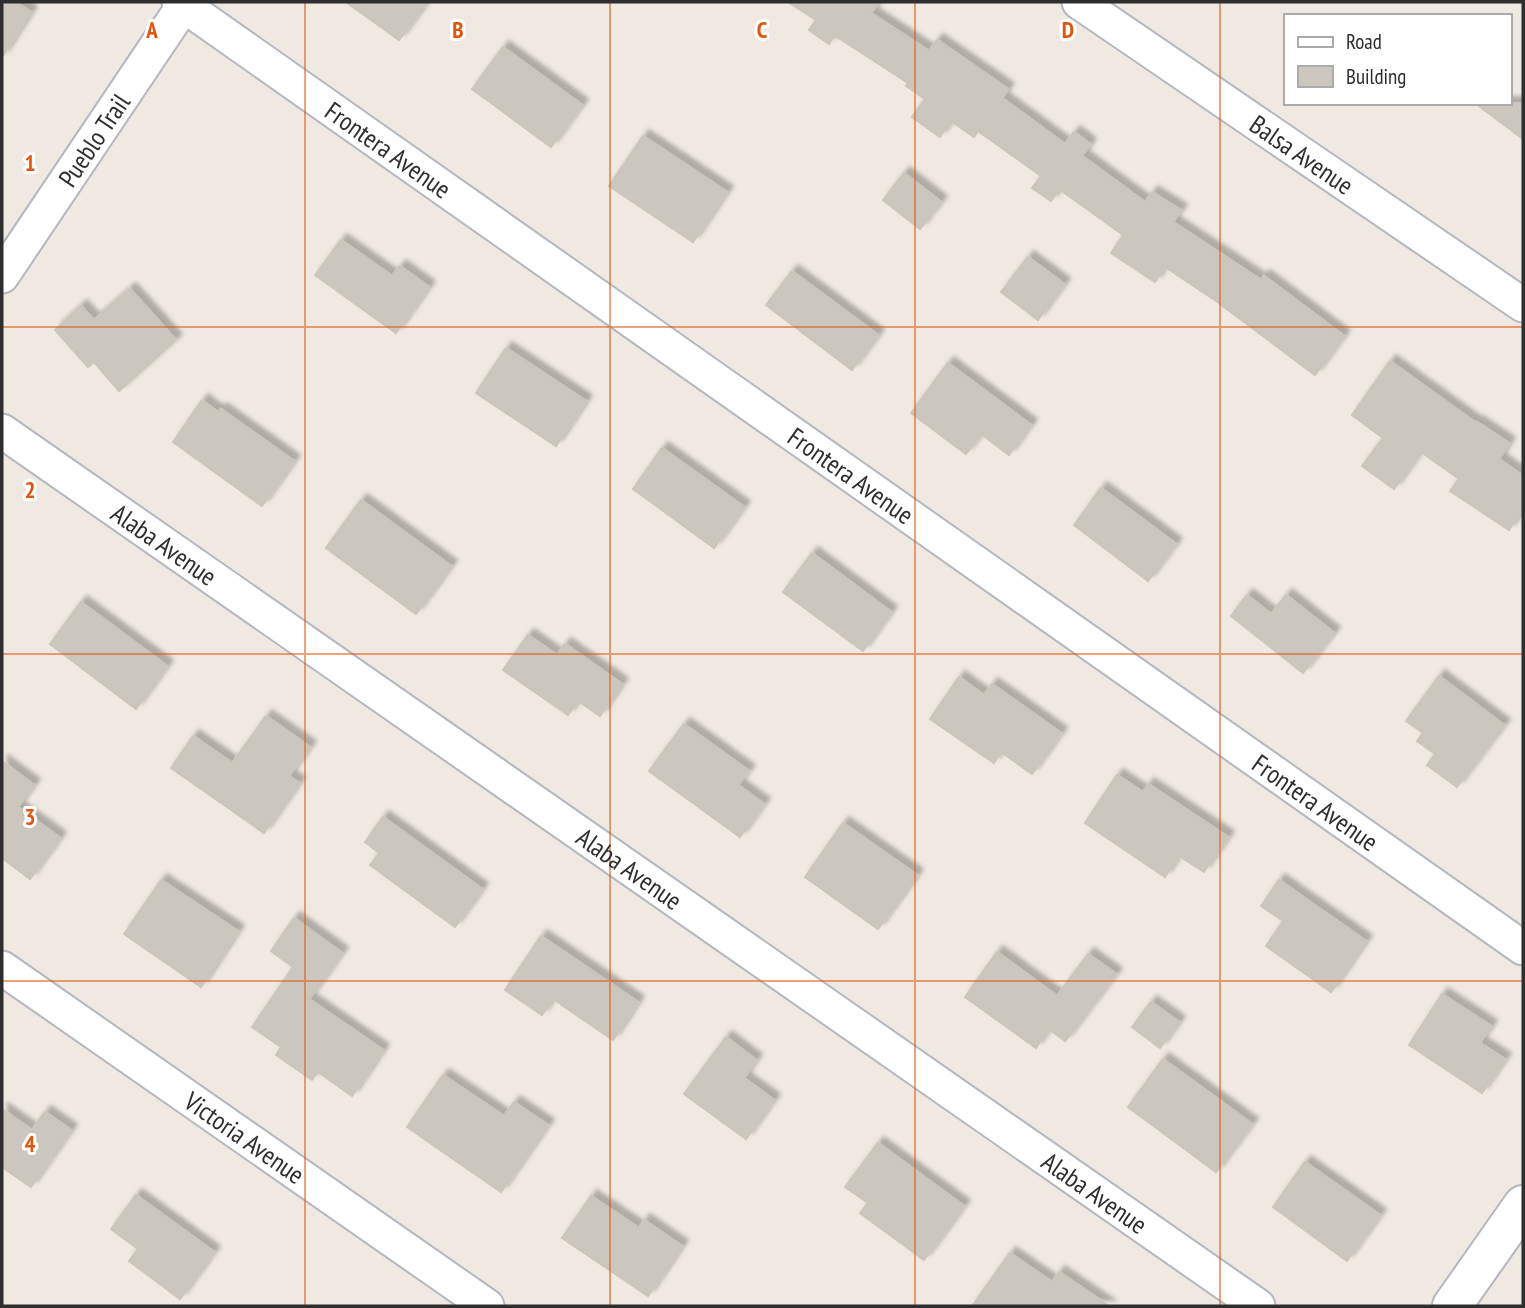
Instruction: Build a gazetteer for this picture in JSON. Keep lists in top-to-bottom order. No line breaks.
{"streets":{"street":["Pueblo Trail","Frontera Avenue","Balsa Avenue","Alaba Avenue","Victoria Avenue"]},"crossings":[["Pueblo Trail","Frontera Avenue"]],"legend":["Road","Building"],"grid":{"columns":["A","B","C","D"],"rows":["1","2","3","4"]}}
